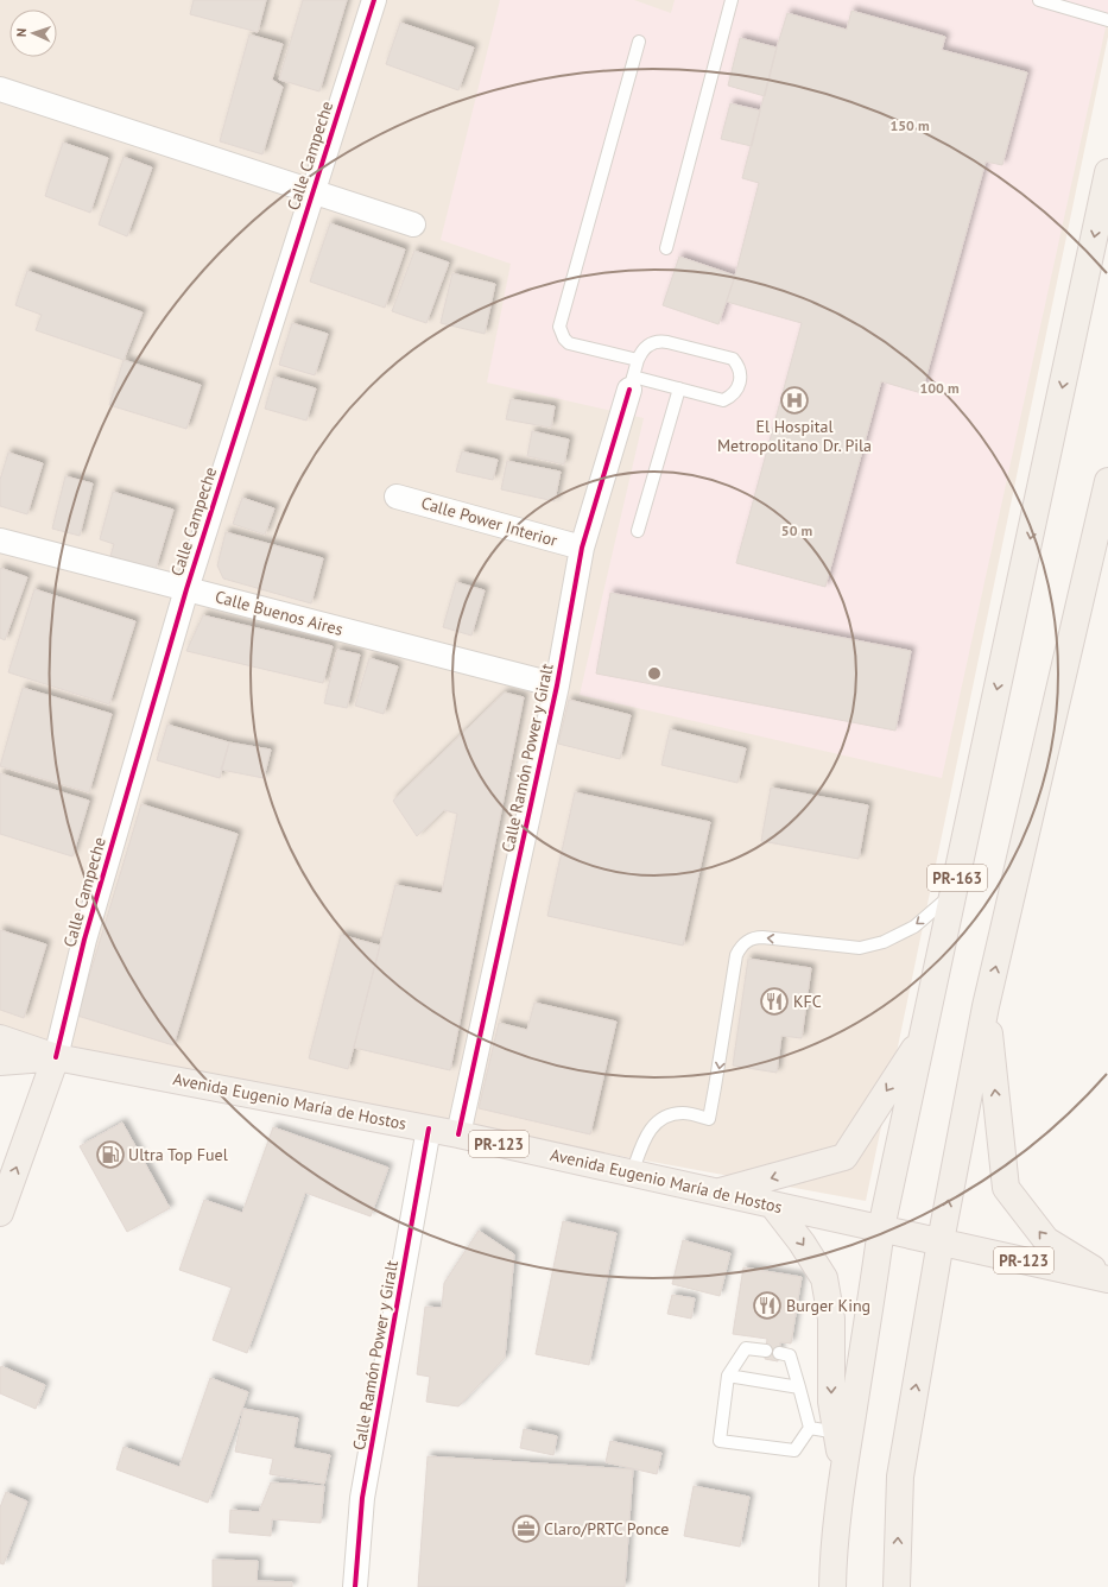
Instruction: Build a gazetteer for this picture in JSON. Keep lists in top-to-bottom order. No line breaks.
{"streets":{"main road":["PR-163","Avenida Eugenio María de Hostos","PR-123"],"street":["Calle Campeche","Calle Power Interior","Calle Buenos Aires","Calle Ramón Power y Giralt"]},"crossings":[["Calle Campeche","Calle Buenos Aires"],["Calle Campeche","Avenida Eugenio María de Hostos"],["Calle Power Interior","Calle Ramón Power y Giralt"],["Calle Buenos Aires","Calle Ramón Power y Giralt"],["Calle Ramón Power y Giralt","Avenida Eugenio María de Hostos"],["PR-163","Avenida Eugenio María de Hostos"]],"places":{"hospital":["El Hospital Metropolitano Dr. Pila"],"restaurant":["KFC","Burger King"],"fuel station":["Ultra Top Fuel"],"office":["Claro/PRTC Ponce"]},"north":"left","rings":["150 m","100 m","50 m"]}
